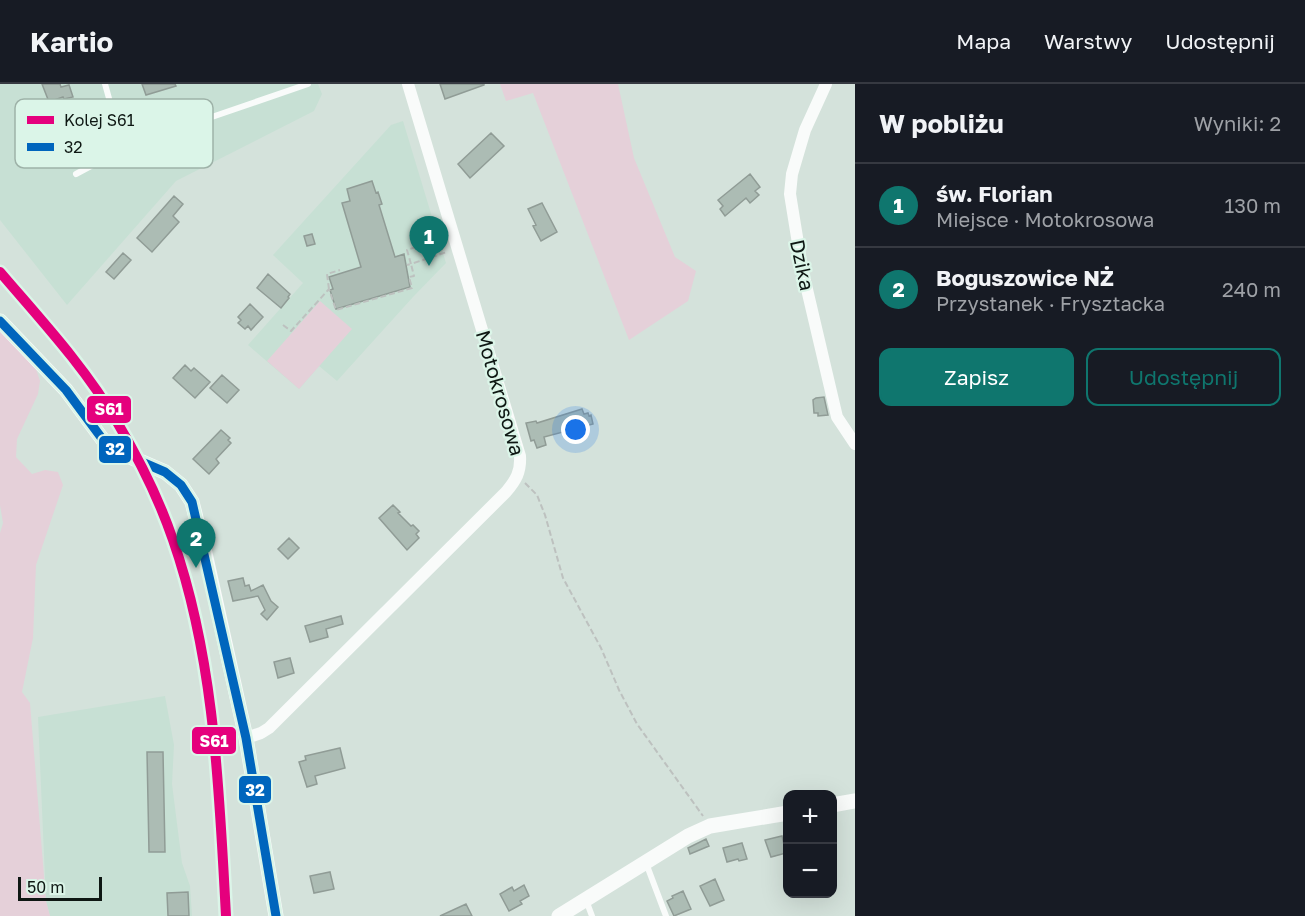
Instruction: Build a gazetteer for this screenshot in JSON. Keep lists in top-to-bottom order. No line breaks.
{"streets":{"street":["Dzika","Motokrosowa"]},"lines":["rail line S61","transit line 32"],"legend":["Kolej S61","32"],"scale_bar":"50 m","page":{"header":"Kartio","nav":["Mapa","Warstwy","Udostępnij"],"heading":["W pobliżu","Wyniki: 2"],"list":[{"mark":"1","name":"św. Florian","note":"Miejsce · Motokrosowa","value":"130 m"},{"mark":"2","name":"Boguszowice NŻ","note":"Przystanek · Frysztacka","value":"240 m"}],"pins":["1","2"],"buttons":["Zapisz","Udostępnij"],"map_buttons":["+","−"],"scale":"50 m"}}
